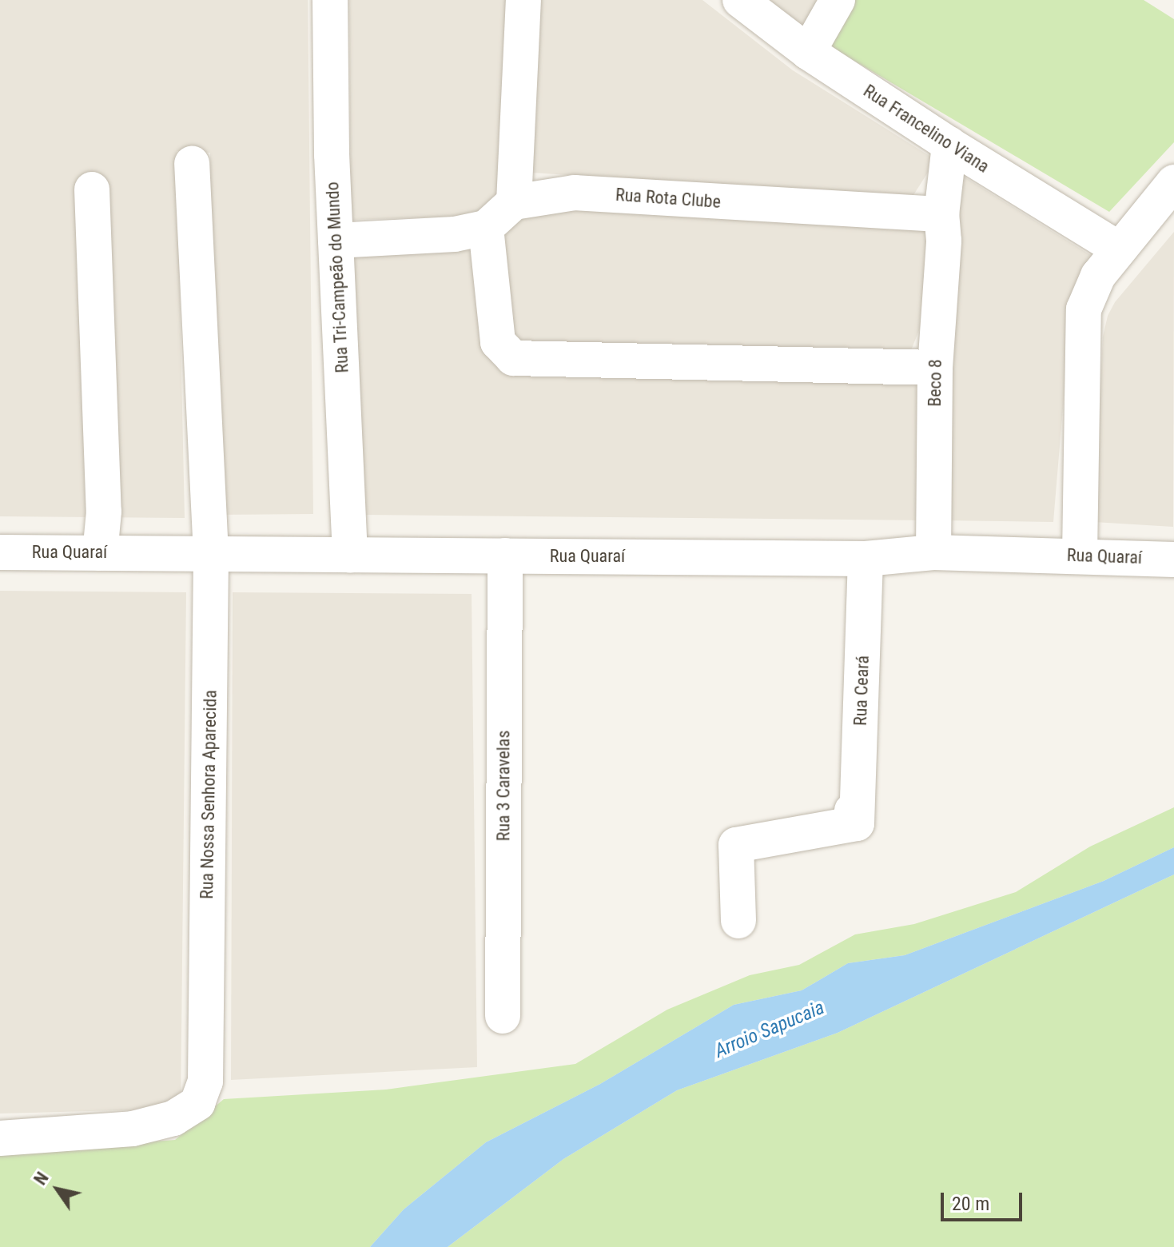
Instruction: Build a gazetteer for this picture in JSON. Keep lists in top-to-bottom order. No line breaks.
{"streets":{"street":["Rua Francelino Viana","Rua Rota Clube","Rua Tri-Campeão do Mundo","Beco 8","Rua Quaraí","Rua Ceará","Rua 3 Caravelas","Rua Nossa Senhora Aparecida"]},"crossings":[["Rua Rota Clube","Beco 8"],["Rua Tri-Campeão do Mundo","Rua Quaraí"],["Beco 8","Rua Quaraí"],["Rua Quaraí","Rua Ceará"],["Rua Quaraí","Rua 3 Caravelas"],["Rua Quaraí","Rua Nossa Senhora Aparecida"]],"water":["Arroio Sapucaia"],"scale_bar":"20 m","north":"top left"}
